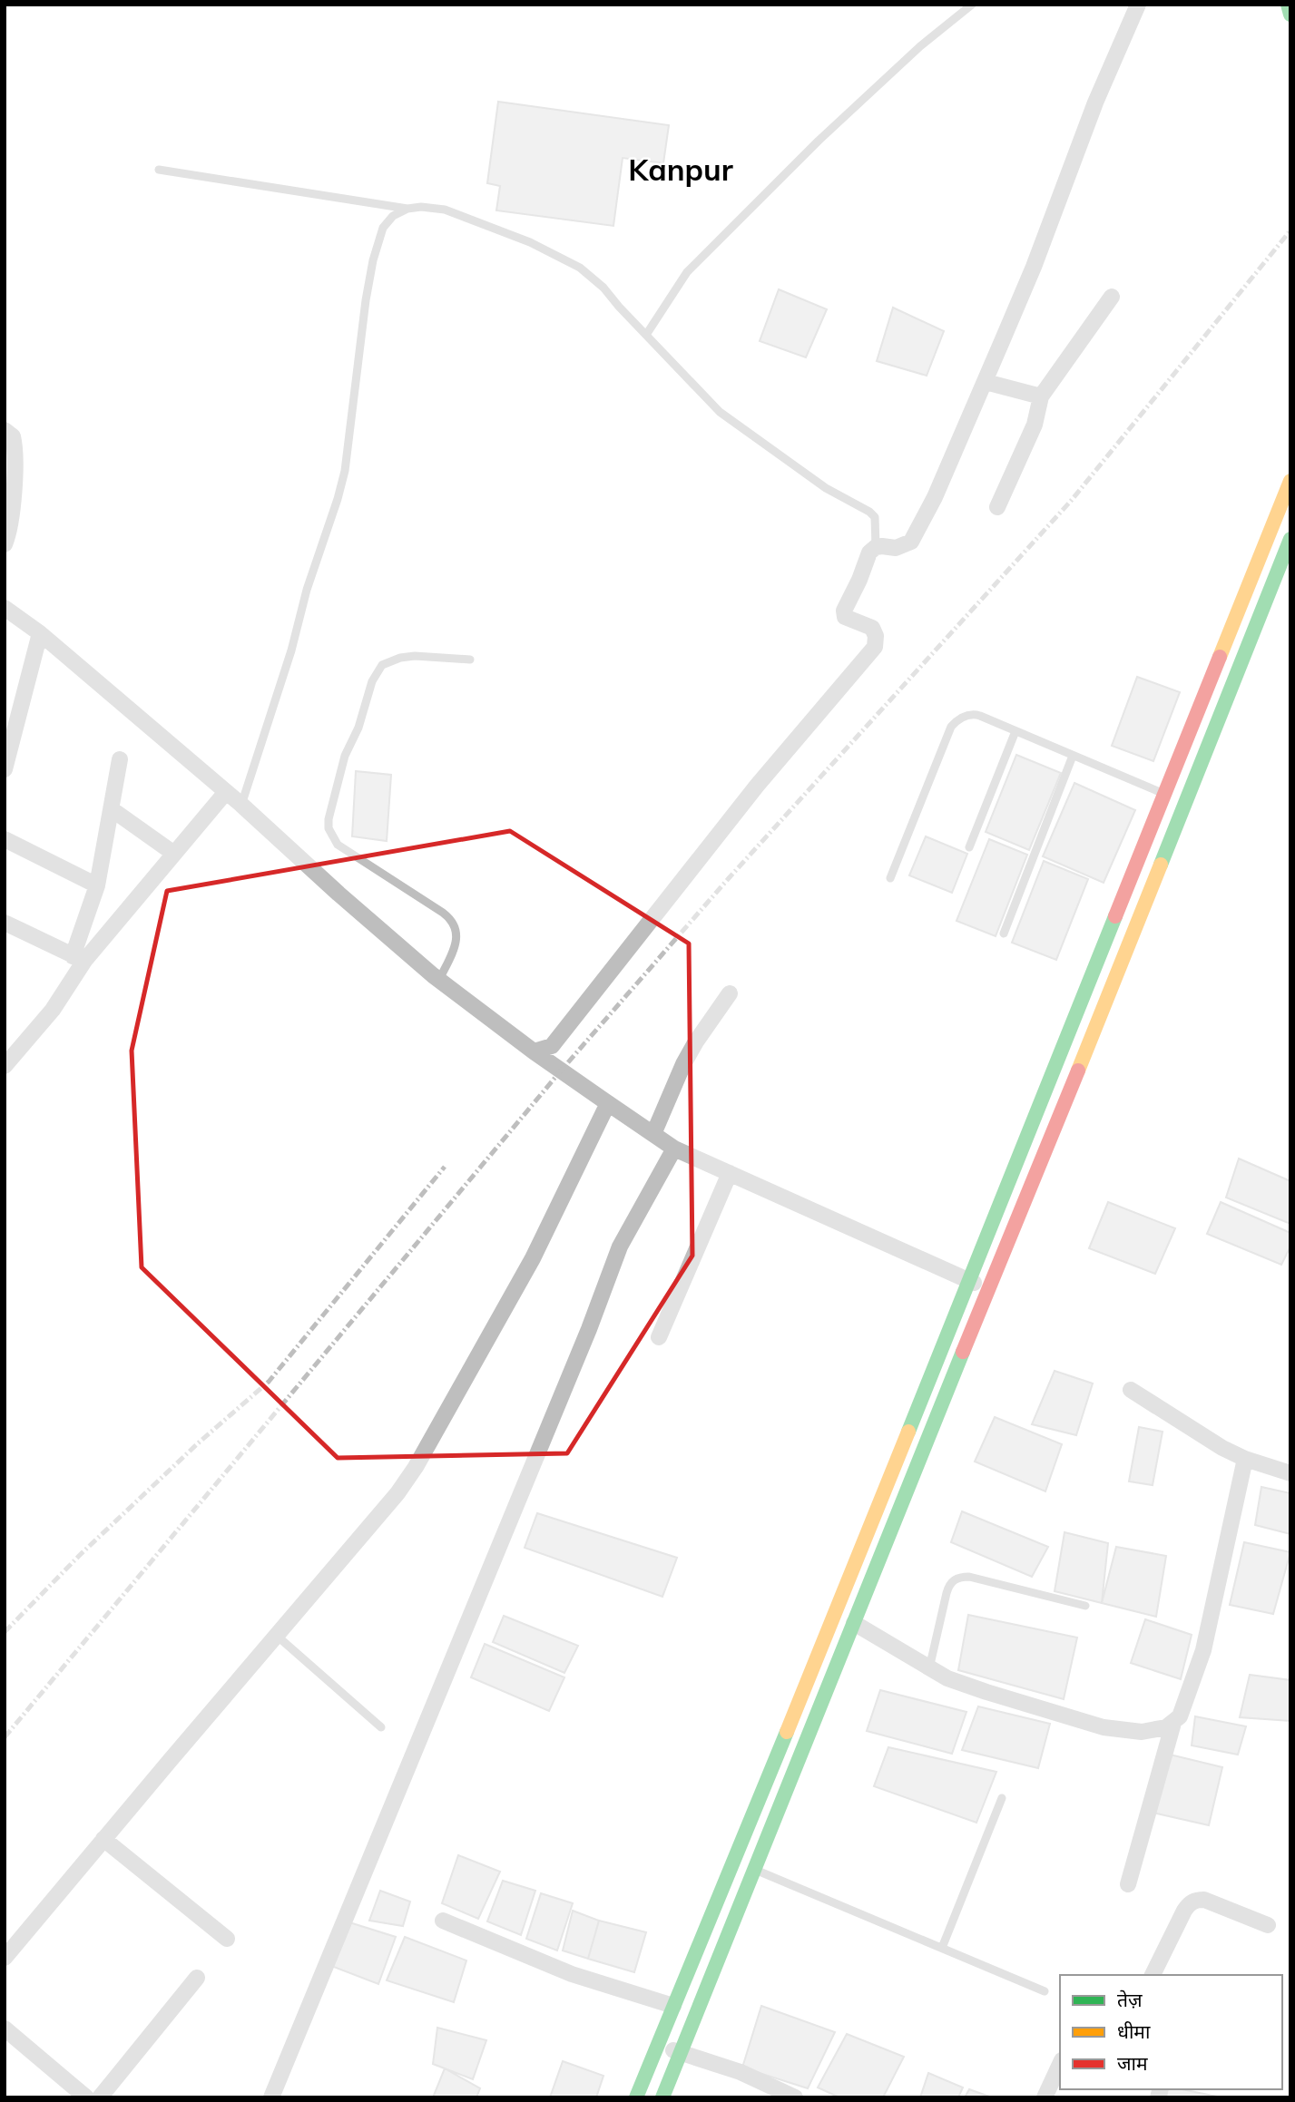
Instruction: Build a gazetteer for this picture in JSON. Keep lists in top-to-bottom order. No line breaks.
{"districts":["Kanpur"],"legend":["तेज़","धीमा","जाम"]}
